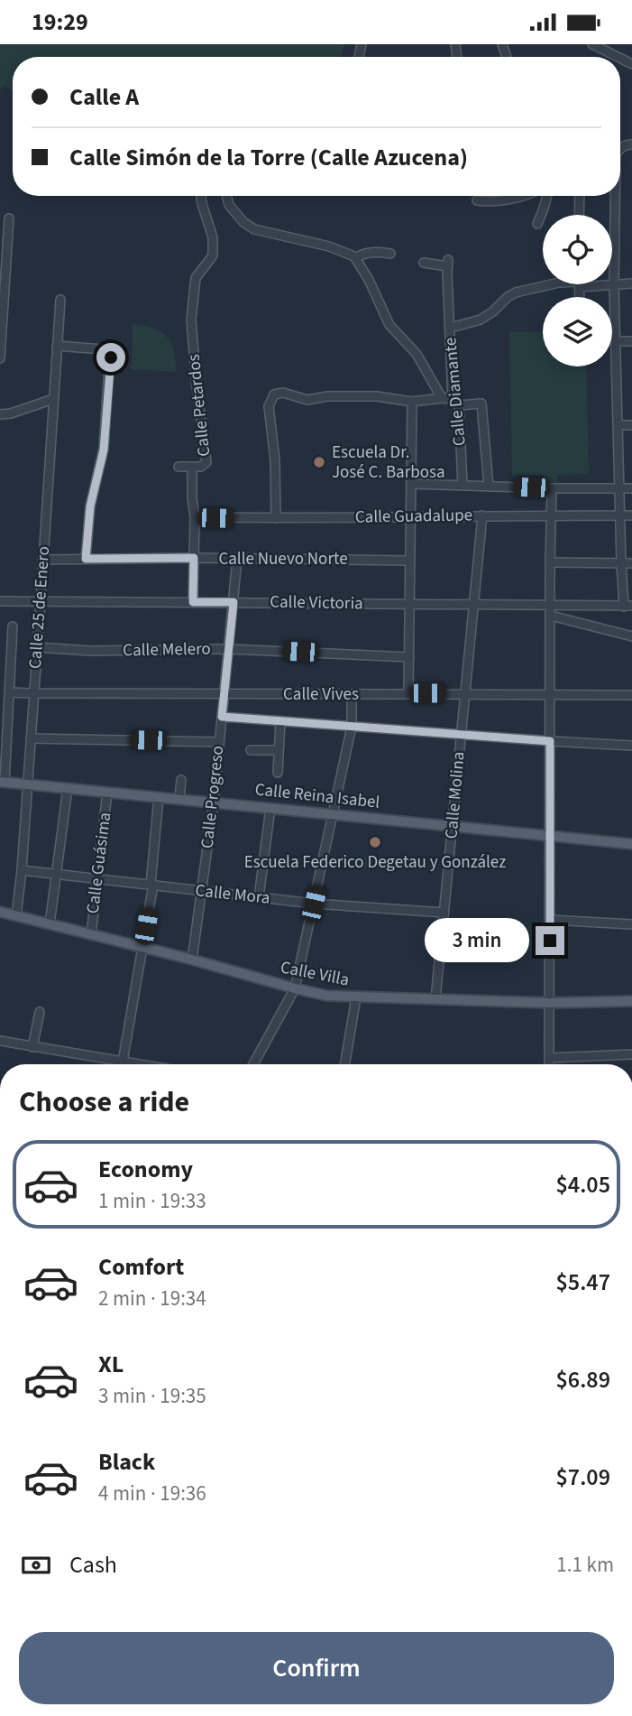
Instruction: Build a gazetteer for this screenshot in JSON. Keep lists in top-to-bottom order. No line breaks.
{"streets":{"main road":["Calle Reina Isabel","Calle Villa"],"street":["Calle Diamante","Calle Petardos","Calle Guadalupe","Calle Nuevo Norte","Calle Victoria","Calle 25 de Enero","Calle Melero","Calle Vives","Calle Molina","Calle Progreso","Calle Guásima","Calle Mora"]},"crossings":[["Calle Petardos","Calle Guadalupe"],["Calle Petardos","Calle Nuevo Norte"],["Calle Petardos","Calle Victoria"],["Calle Guadalupe","Calle Molina"],["Calle Nuevo Norte","Calle 25 de Enero"],["Calle Nuevo Norte","Calle Progreso"],["Calle Victoria","Calle 25 de Enero"],["Calle Victoria","Calle Molina"],["Calle Victoria","Calle Progreso"],["Calle 25 de Enero","Calle Melero"],["Calle 25 de Enero","Calle Vives"],["Calle 25 de Enero","Calle Reina Isabel"],["Calle 25 de Enero","Calle Mora"],["Calle 25 de Enero","Calle Villa"],["Calle Melero","Calle Progreso"],["Calle Vives","Calle Molina"],["Calle Vives","Calle Progreso"],["Calle Molina","Calle Reina Isabel"],["Calle Molina","Calle Mora"],["Calle Molina","Calle Villa"],["Calle Reina Isabel","Calle Progreso"],["Calle Reina Isabel","Calle Guásima"],["Calle Progreso","Calle Mora"],["Calle Progreso","Calle Villa"],["Calle Guásima","Calle Mora"],["Calle Guásima","Calle Villa"]],"places":["Escuela Dr. José C. Barbosa","Escuela Federico Degetau y González"],"page":{"status":"19:29","banner":["Calle A","Calle Simón de la Torre (Calle Azucena)"],"bubble":"3 min","heading":"Choose a ride","list":[{"name":"Economy","note":"1 min · 19:33","value":"$4.05"},{"name":"Comfort","note":"2 min · 19:34","value":"$5.47"},{"name":"XL","note":"3 min · 19:35","value":"$6.89"},{"name":"Black","note":"4 min · 19:36","value":"$7.09"}],"pay":["Cash","1.1 km"],"buttons":"Confirm"}}
